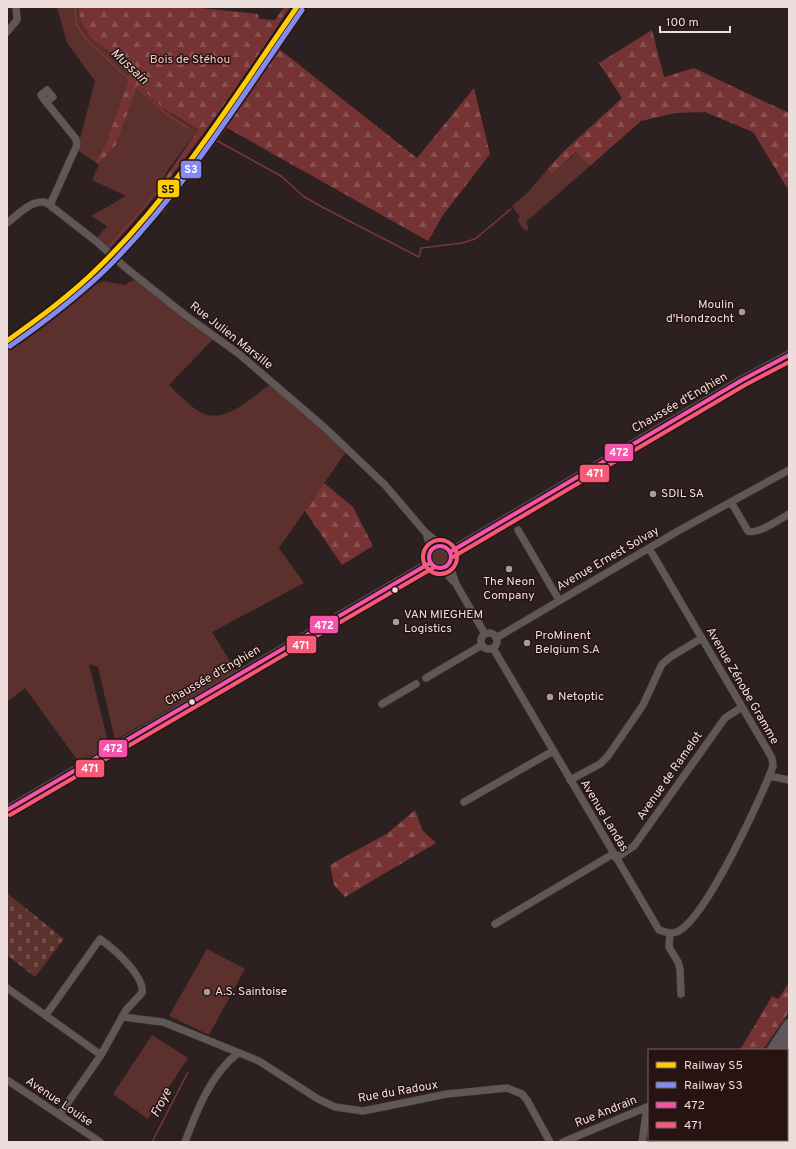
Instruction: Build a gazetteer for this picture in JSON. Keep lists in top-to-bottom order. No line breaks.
{"streets":{"main road":["Chaussée d'Enghien"],"street":["Rue Julien Marsille","Avenue Ernest Solvay","Avenue Zénobe Gramme","Avenue de Ramelot","Avenue Landas","Rue du Radoux","Avenue Louise","Rue Andrain"]},"crossings":[["Rue Julien Marsille","Chaussée d'Enghien"],["Avenue Ernest Solvay","Avenue Zénobe Gramme"],["Avenue Ernest Solvay","Avenue Landas"],["Avenue Zénobe Gramme","Avenue de Ramelot"],["Avenue Zénobe Gramme","Avenue Landas"],["Avenue de Ramelot","Avenue Landas"]],"water":["Mussain","Froye"],"parks":["Bois de Stéhou"],"places":["Moulin d'Hondzocht","SDIL SA","The Neon Company","VAN MIEGHEM Logistics","ProMinent Belgium S.A","Netoptic","A.S. Saintoise"],"lines":["rail line S5","rail line S3","transit line 472","transit line 471"],"legend":["Railway S5","Railway S3","472","471"],"scale_bar":"100 m"}
